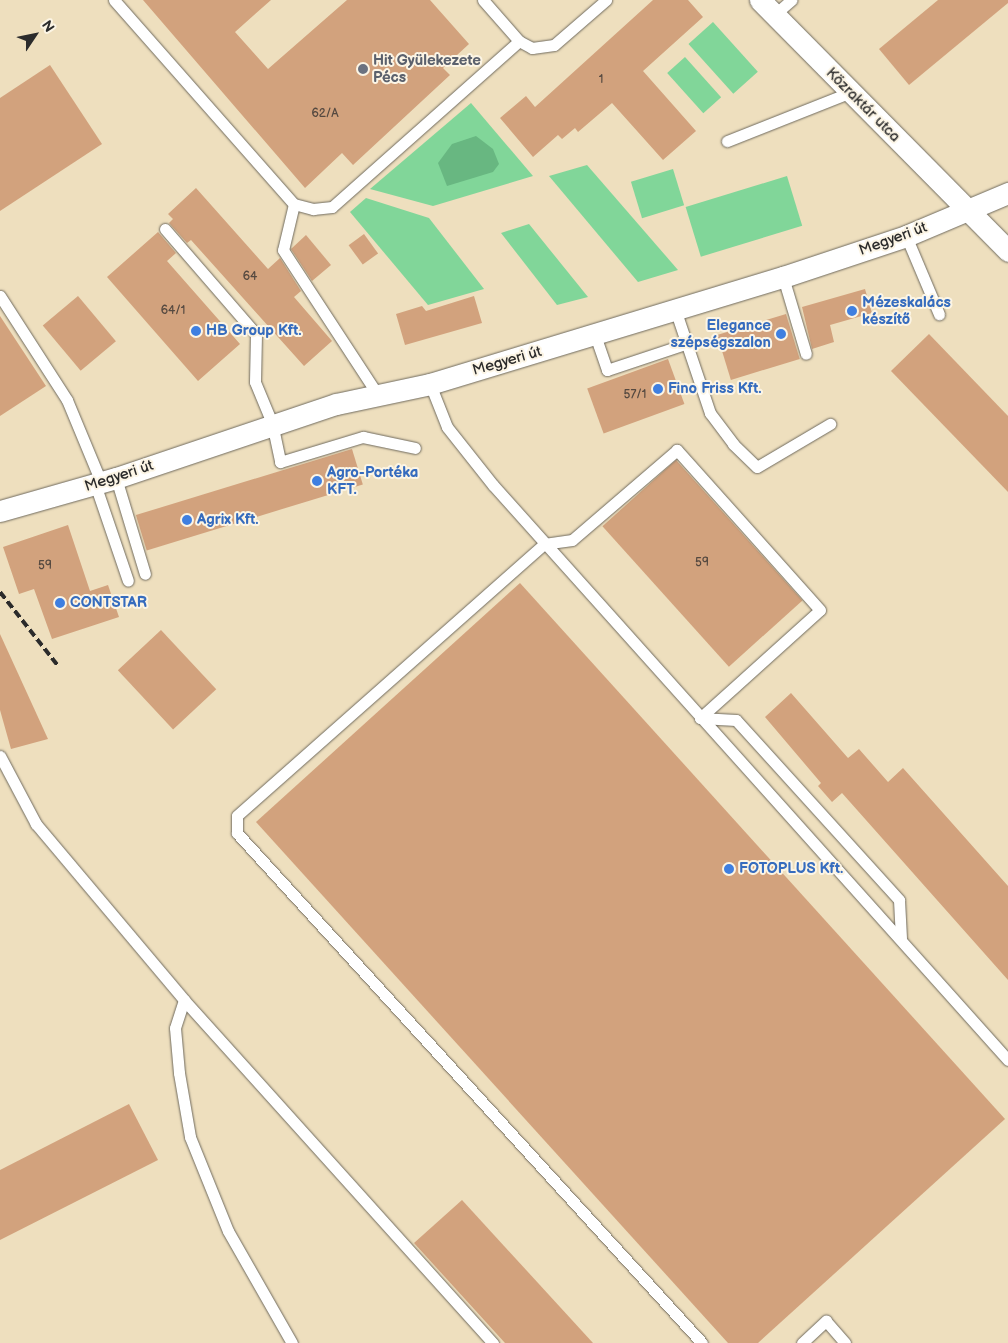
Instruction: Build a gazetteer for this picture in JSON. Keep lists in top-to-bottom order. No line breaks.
{"streets":{"street":["Közraktár utca","Megyeri út"]},"crossings":[["Közraktár utca","Megyeri út"]],"places":["Hit Gyülekezete Pécs","Mézeskalács készítő","HB Group Kft.","Elegance szépségszalon","Fino Friss Kft.","Agro-Portéka KFT.","Agrix Kft.","CONTSTAR","FOTOPLUS Kft."],"house_numbers":["1","62/A","64","64/1","57/1","59","59"],"north":"top right"}
